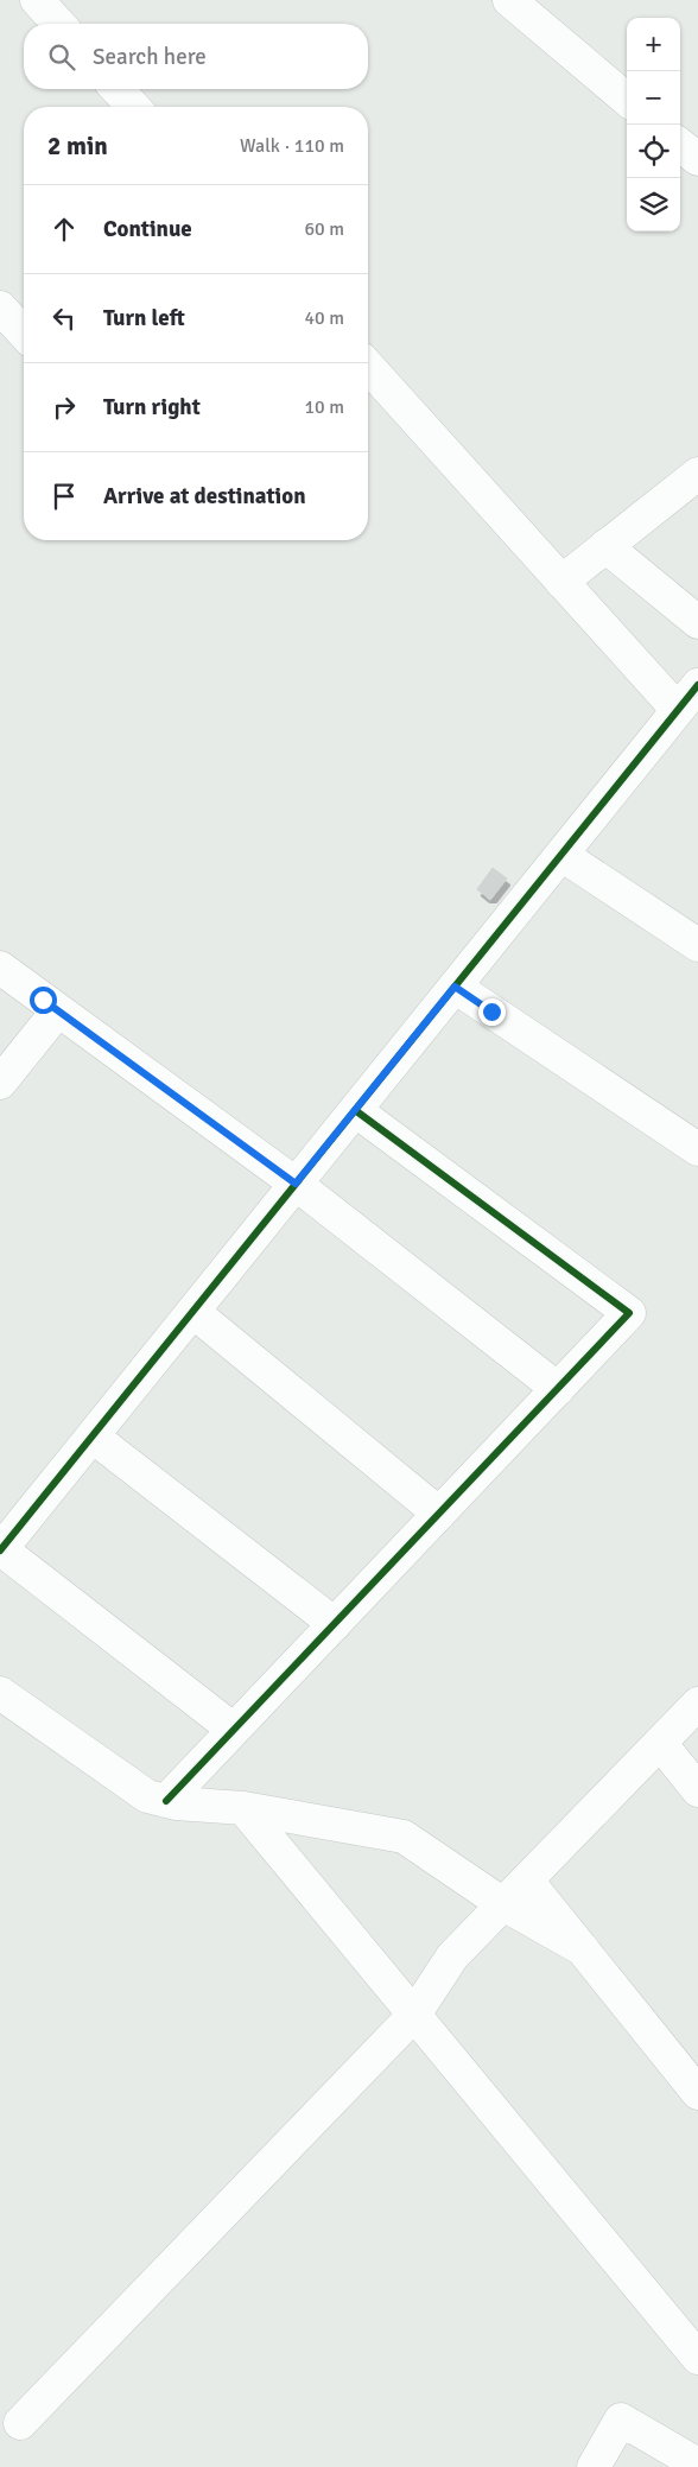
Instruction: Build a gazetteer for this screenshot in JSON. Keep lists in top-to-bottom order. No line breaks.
{"page":{"map_buttons":["+","−"],"search":"Search here","heading":["2 min","Walk · 110 m"],"list":[["Continue","60 m"],["Turn left","40 m"],["Turn right","10 m"],"Arrive at destination"]}}
